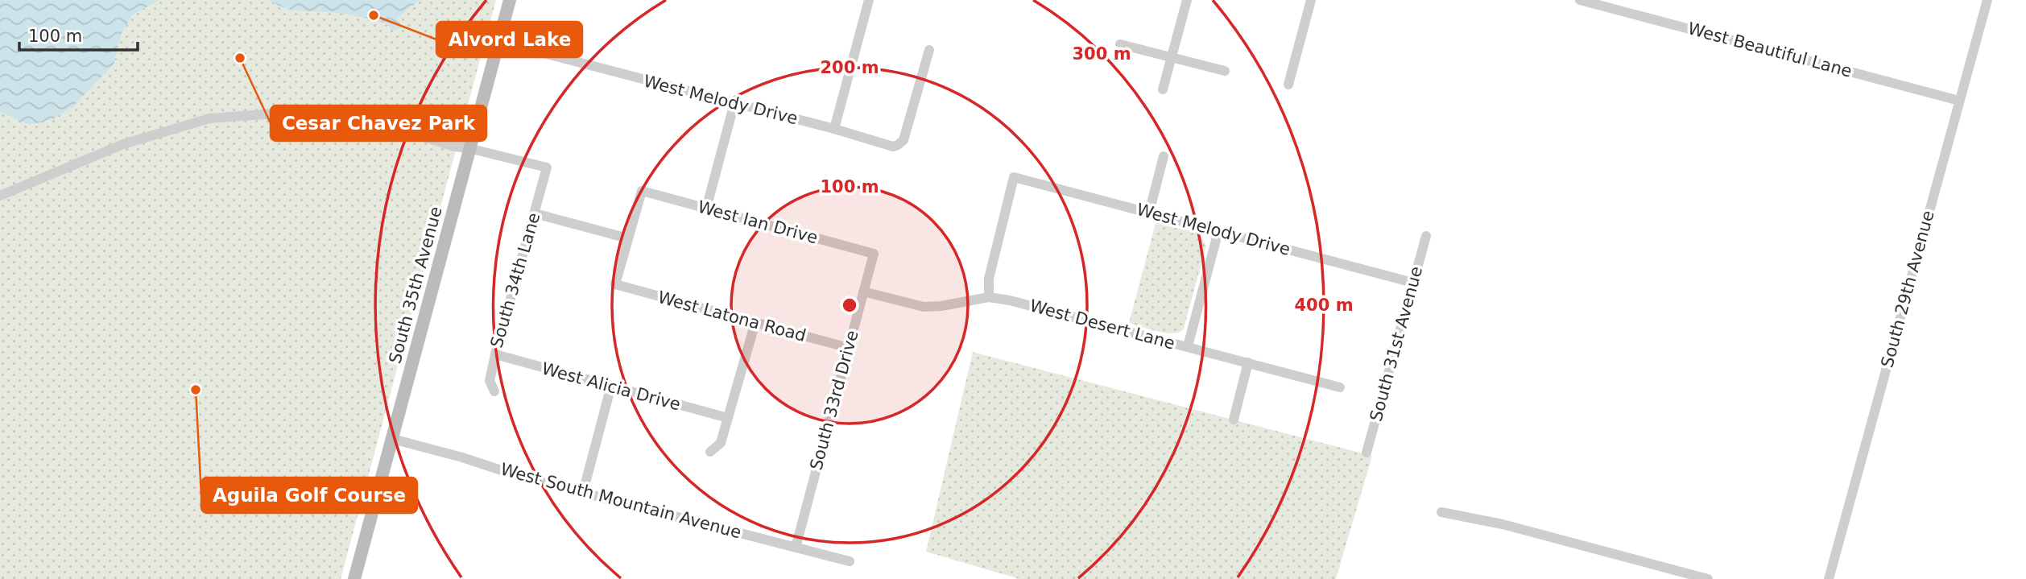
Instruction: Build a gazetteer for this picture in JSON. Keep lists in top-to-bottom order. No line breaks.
{"streets":{"main road":["South 35th Avenue"],"street":["West Beautiful Lane","West Melody Drive","West Ian Drive","South 34th Lane","South 29th Avenue","West Latona Road","West Desert Lane","South 31st Avenue","West Alicia Drive","South 33rd Drive","West South Mountain Avenue"]},"crossings":[["West Beautiful Lane","South 29th Avenue"],["West Melody Drive","South 35th Avenue"],["West Melody Drive","West Desert Lane"],["West Melody Drive","South 31st Avenue"],["West Ian Drive","West Latona Road"],["West Ian Drive","South 33rd Drive"],["South 34th Lane","South 35th Avenue"],["South 34th Lane","West Alicia Drive"],["South 35th Avenue","West South Mountain Avenue"],["West Latona Road","South 33rd Drive"],["West Desert Lane","South 33rd Drive"],["South 33rd Drive","West South Mountain Avenue"]],"places":["Alvord Lake","Cesar Chavez Park","Aguila Golf Course"],"scale_bar":"100 m","rings":["300 m","200 m","100 m","400 m"]}
